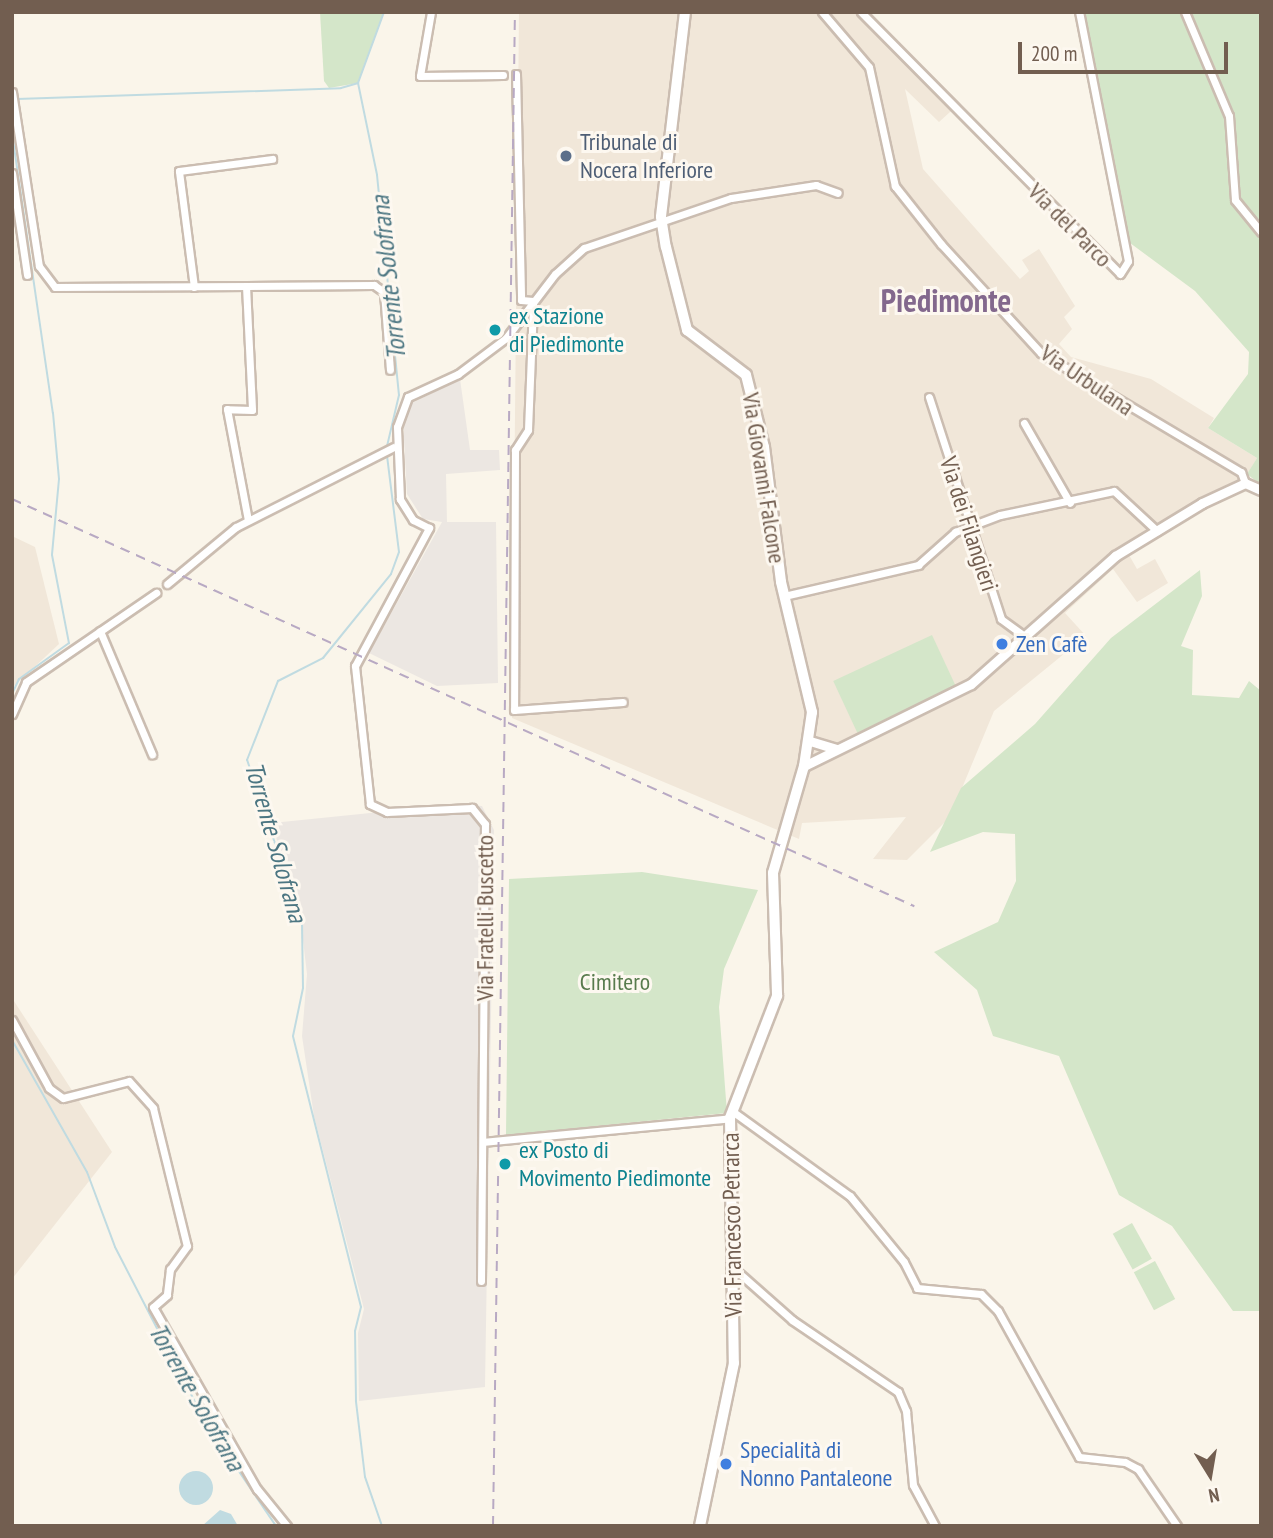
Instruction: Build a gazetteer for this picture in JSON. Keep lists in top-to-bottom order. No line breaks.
{"streets":{"main road":["Via Giovanni Falcone","Via Francesco Petrarca"],"street":["Via del Parco","Via Urbulana","Via dei Filangieri","Via Fratelli Buscetto"]},"crossings":[["Via Giovanni Falcone","Via Fratelli Buscetto"],["Via Giovanni Falcone","Via Francesco Petrarca"]],"districts":["Piedimonte"],"water":["Torrente Solofrana"],"parks":["Cimitero"],"places":["Tribunale di Nocera Inferiore","ex Stazione di Piedimonte","Zen Cafè","ex Posto di Movimento Piedimonte","Specialità di Nonno Pantaleone"],"scale_bar":"200 m","north":"bottom"}
